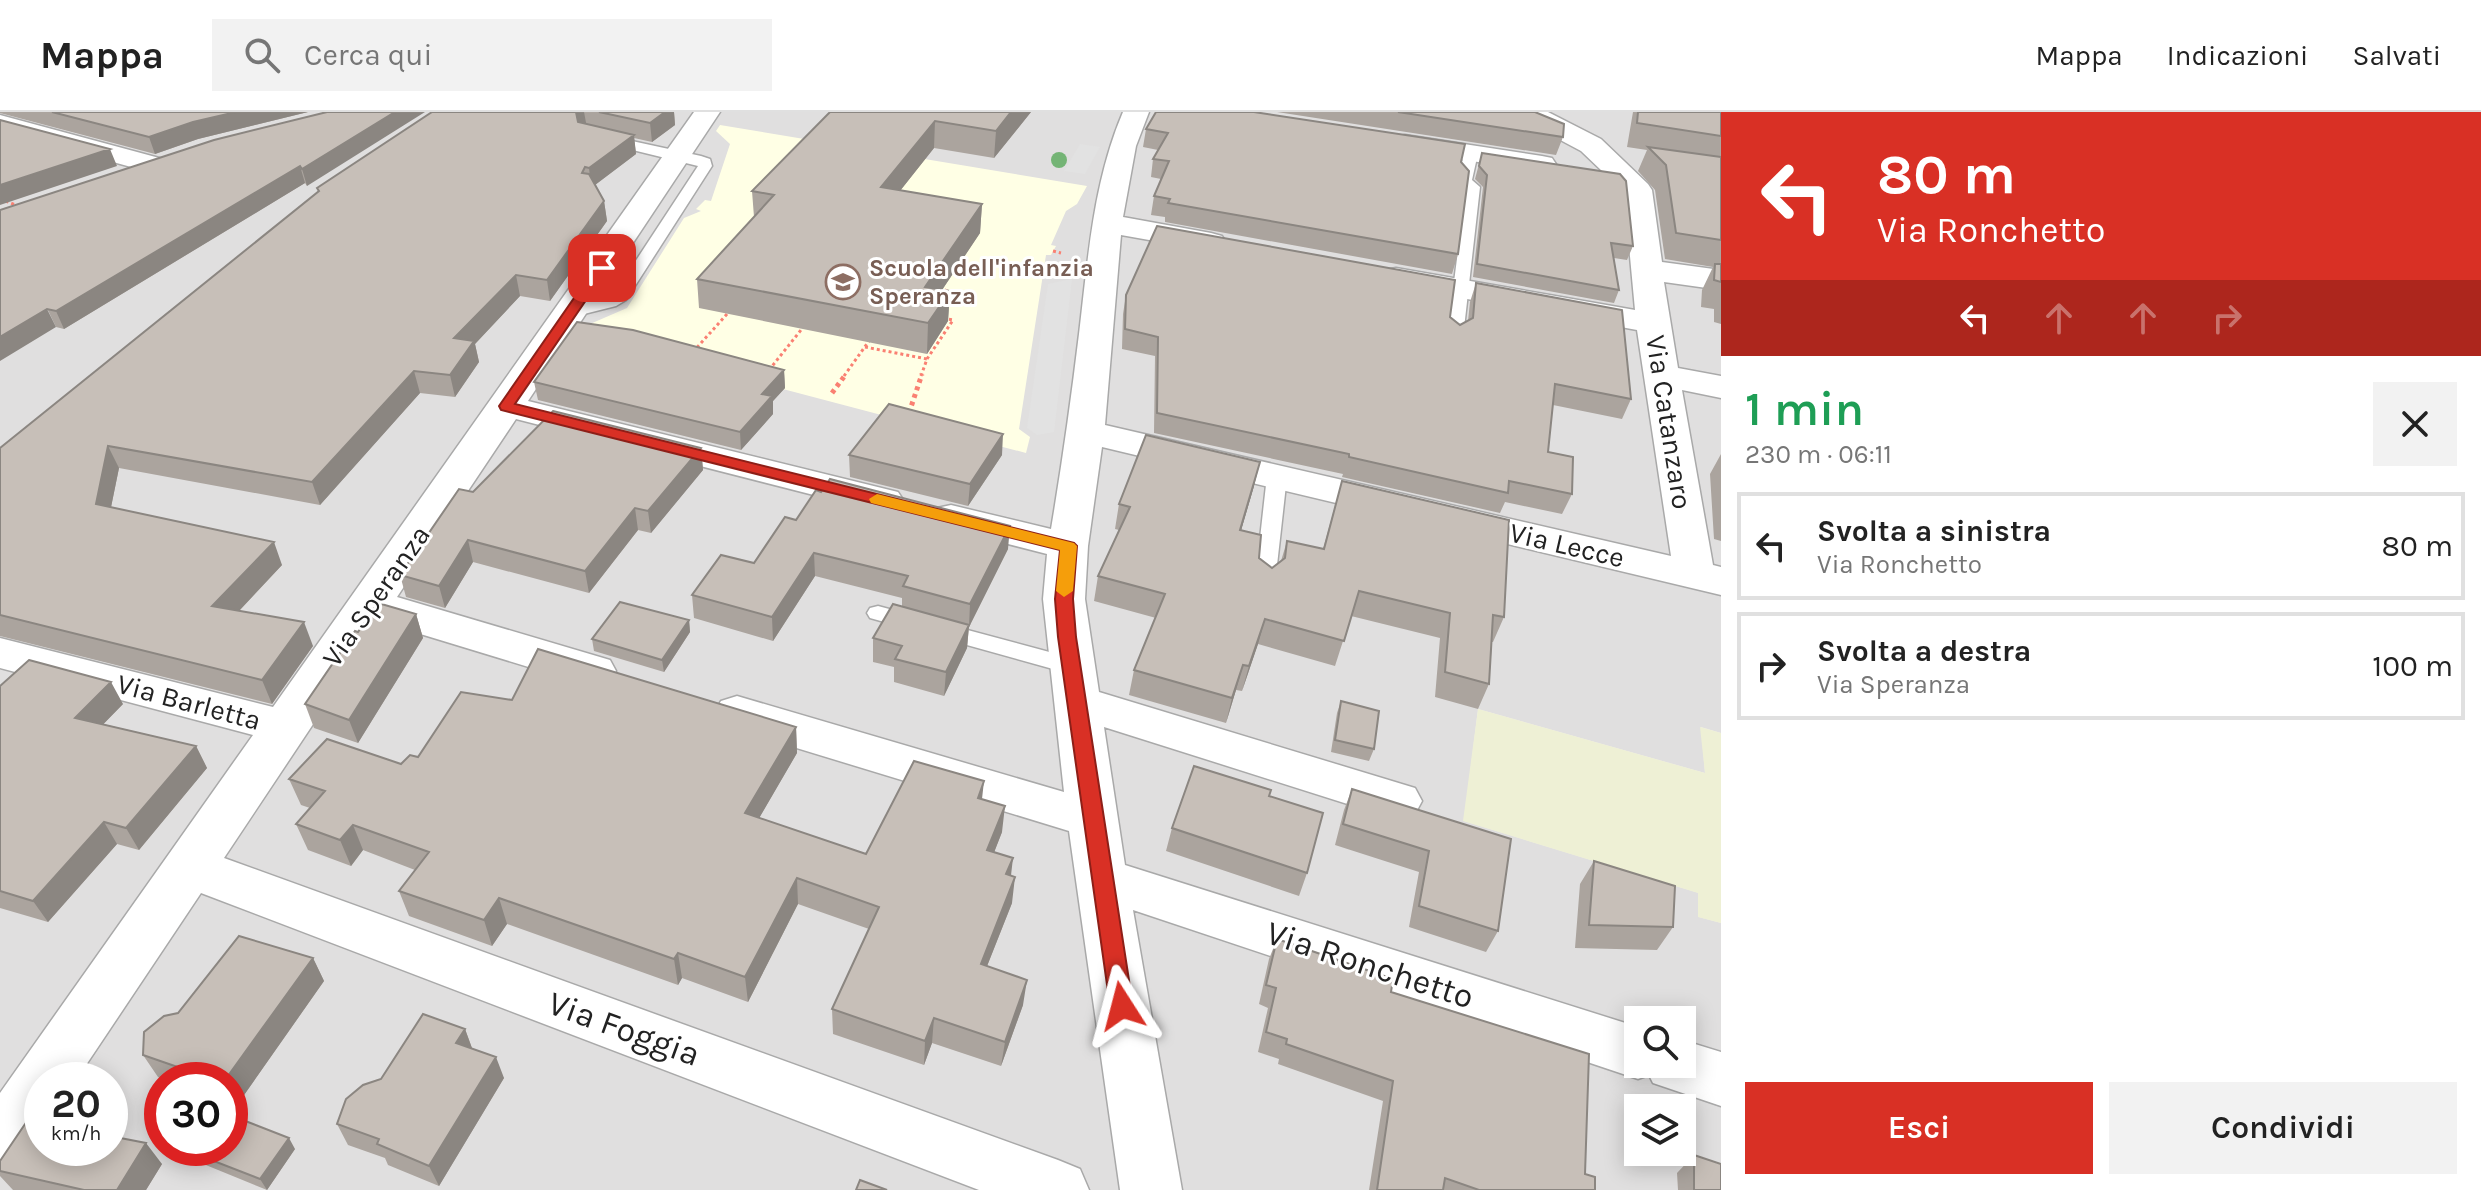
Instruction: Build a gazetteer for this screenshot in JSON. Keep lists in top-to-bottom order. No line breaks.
{"streets":{"street":["Via Catanzaro","Via Lecce","Via Speranza","Via Barletta","Via Ronchetto","Via Foggia"]},"crossings":[["Via Catanzaro","Via Lecce"],["Via Speranza","Via Barletta"],["Via Speranza","Via Foggia"]],"places":{"school or university":["Scuola dell'infanzia Speranza"]},"page":{"header":"Mappa","search":"Cerca qui","nav":["Mappa","Indicazioni","Salvati"],"turn":["80 m","Via Ronchetto"],"heading":["1 min","230 m · 06:11"],"list":[{"name":"Svolta a sinistra","note":"Via Ronchetto","value":"80 m"},{"name":"Svolta a destra","note":"Via Speranza","value":"100 m"}],"speed":"20 km/h","limit":"30","buttons":["Esci","Condividi"]}}
